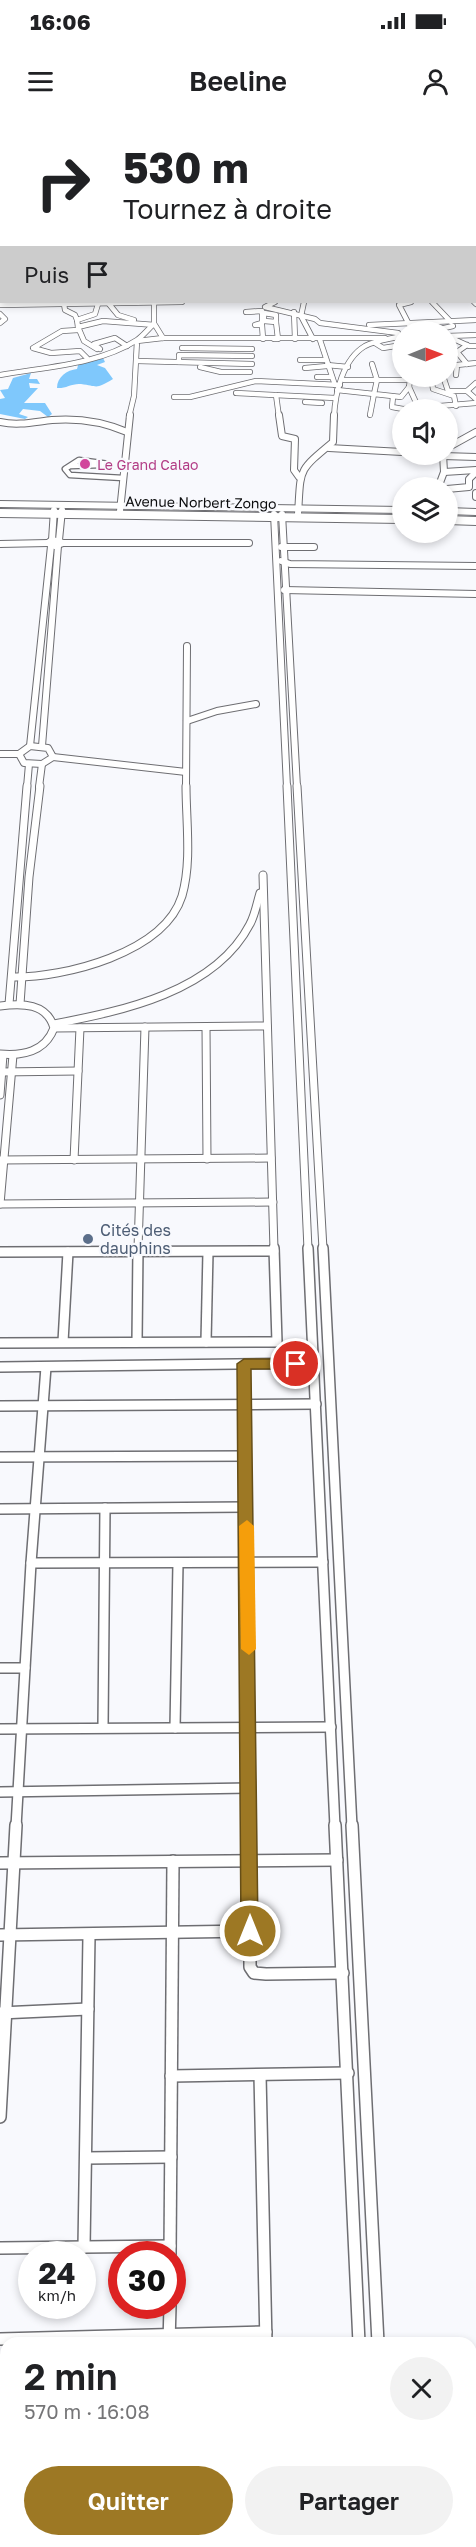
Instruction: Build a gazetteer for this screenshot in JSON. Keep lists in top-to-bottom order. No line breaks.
{"streets":{"main road":["Avenue Norbert Zongo"]},"places":["Le Grand Calao","Cités des dauphins"],"north":"right","page":{"status":"16:06","header":"Beeline","turn":["530 m","Tournez à droite"],"then":"Puis","speed":"24 km/h","limit":"30","heading":["2 min","570 m · 16:08"],"buttons":["Quitter","Partager"]}}
